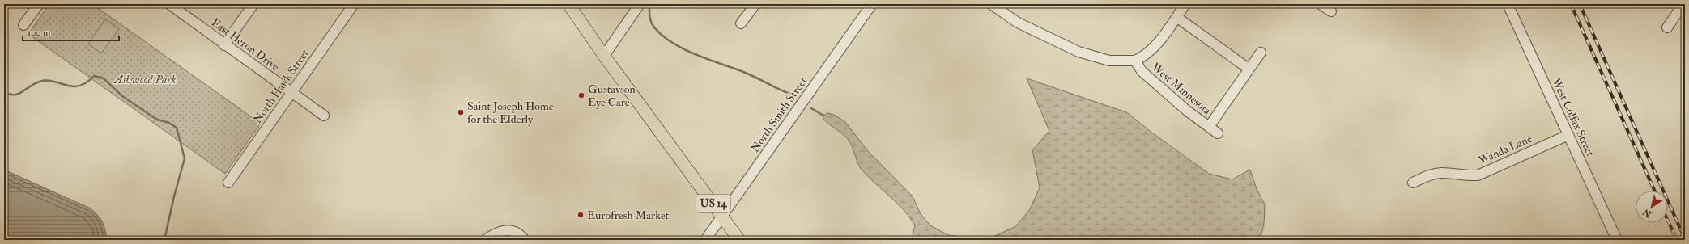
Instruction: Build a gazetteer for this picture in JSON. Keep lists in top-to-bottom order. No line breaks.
{"streets":{"main road":["US 14"],"street":["East Heron Drive","North Hawk Street","West Minnesota","North Smith Street","West Colfax Street","Wanda Lane"]},"crossings":[["East Heron Drive","North Hawk Street"],["North Smith Street","US 14"],["West Colfax Street","Wanda Lane"]],"parks":["Ashwood Park"],"places":["Gustavson Eye Care","Saint Joseph Home for the Elderly","Eurofresh Market"],"scale_bar":"100 m","north":"bottom left"}
